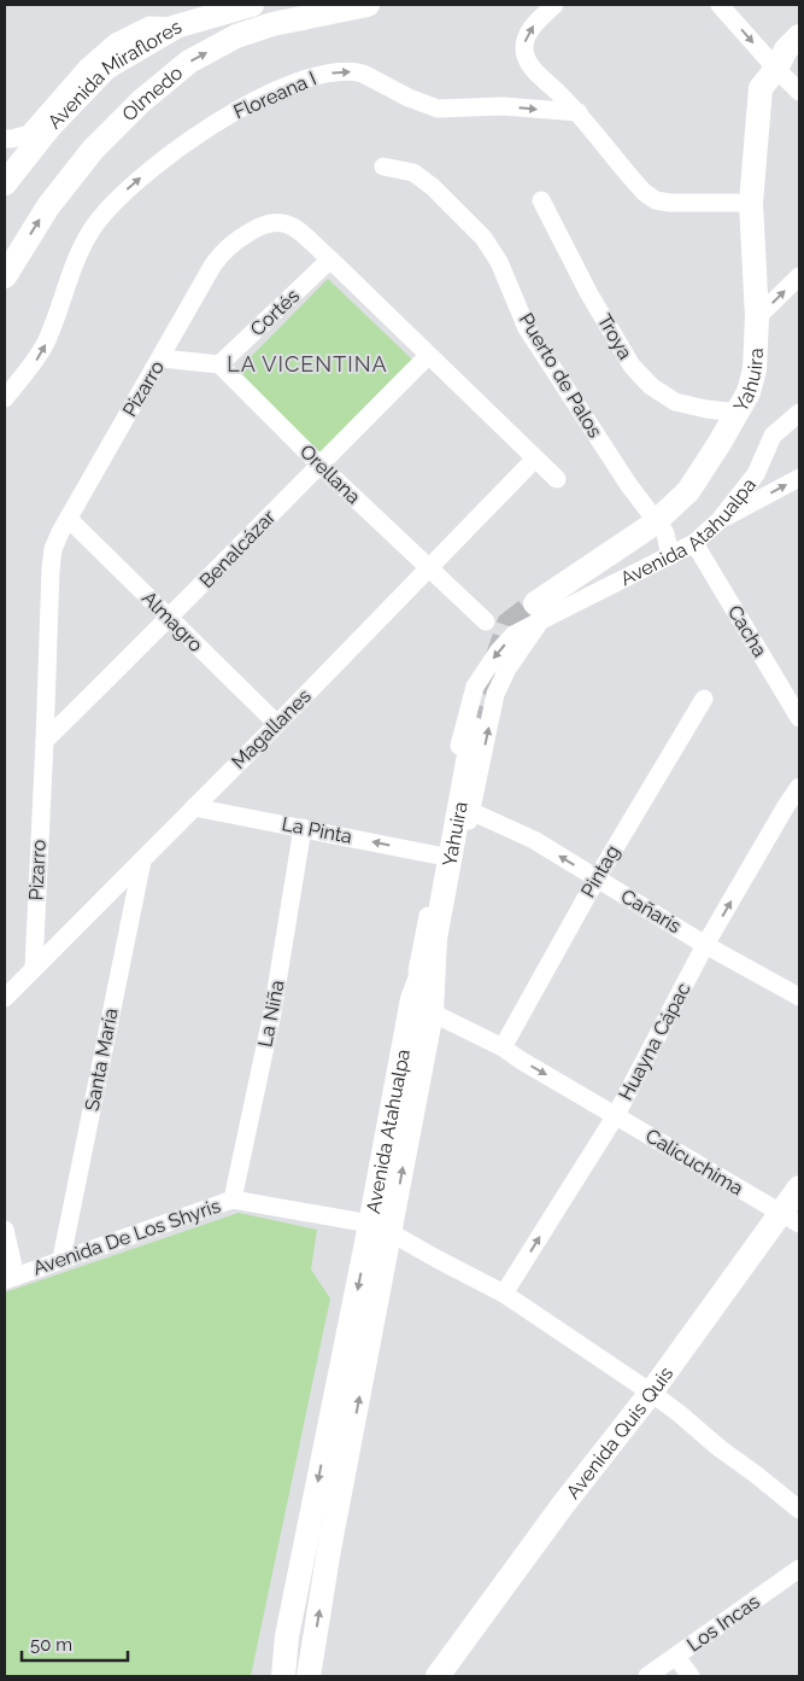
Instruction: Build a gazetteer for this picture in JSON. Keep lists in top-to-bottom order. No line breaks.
{"streets":{"main road":["Avenida Miraflores","Olmedo","Yahuira","Avenida Atahualpa","Avenida Quis Quis"],"street":["Floreana I","Cortés","Troya","Puerto de Palos","Pizarro","Orellana","Benalcázar","Almagro","Cacha","Magallanes","La Pinta","Pintag","Cañaris","La Niña","Huayna Cápac","Santa María","Calicuchima","Avenida De Los Shyris","Los Incas"]},"crossings":[["Cortés","Pizarro"],["Cortés","Orellana"],["Troya","Yahuira"],["Puerto de Palos","Avenida Atahualpa"],["Yahuira","Avenida Atahualpa"],["Yahuira","Calicuchima"],["Pizarro","Benalcázar"],["Pizarro","Almagro"],["Pizarro","Magallanes"],["Orellana","Benalcázar"],["Orellana","Magallanes"],["Avenida Atahualpa","Cacha"],["Avenida Atahualpa","La Pinta"],["Avenida Atahualpa","Cañaris"],["Avenida Atahualpa","Calicuchima"],["Avenida Atahualpa","Avenida De Los Shyris"],["Benalcázar","Almagro"],["Almagro","Magallanes"],["Magallanes","La Pinta"],["Magallanes","Santa María"],["La Pinta","La Niña"],["Pintag","Cañaris"],["Pintag","Calicuchima"],["Cañaris","Huayna Cápac"],["La Niña","Avenida De Los Shyris"],["Huayna Cápac","Calicuchima"],["Huayna Cápac","Avenida De Los Shyris"],["Santa María","Avenida De Los Shyris"],["Calicuchima","Avenida Quis Quis"],["Avenida De Los Shyris","Avenida Quis Quis"]],"one_way":["Olmedo","Floreana I","La Pinta","Cañaris","Huayna Cápac"],"districts":["LA VICENTINA"],"scale_bar":"50 m"}
